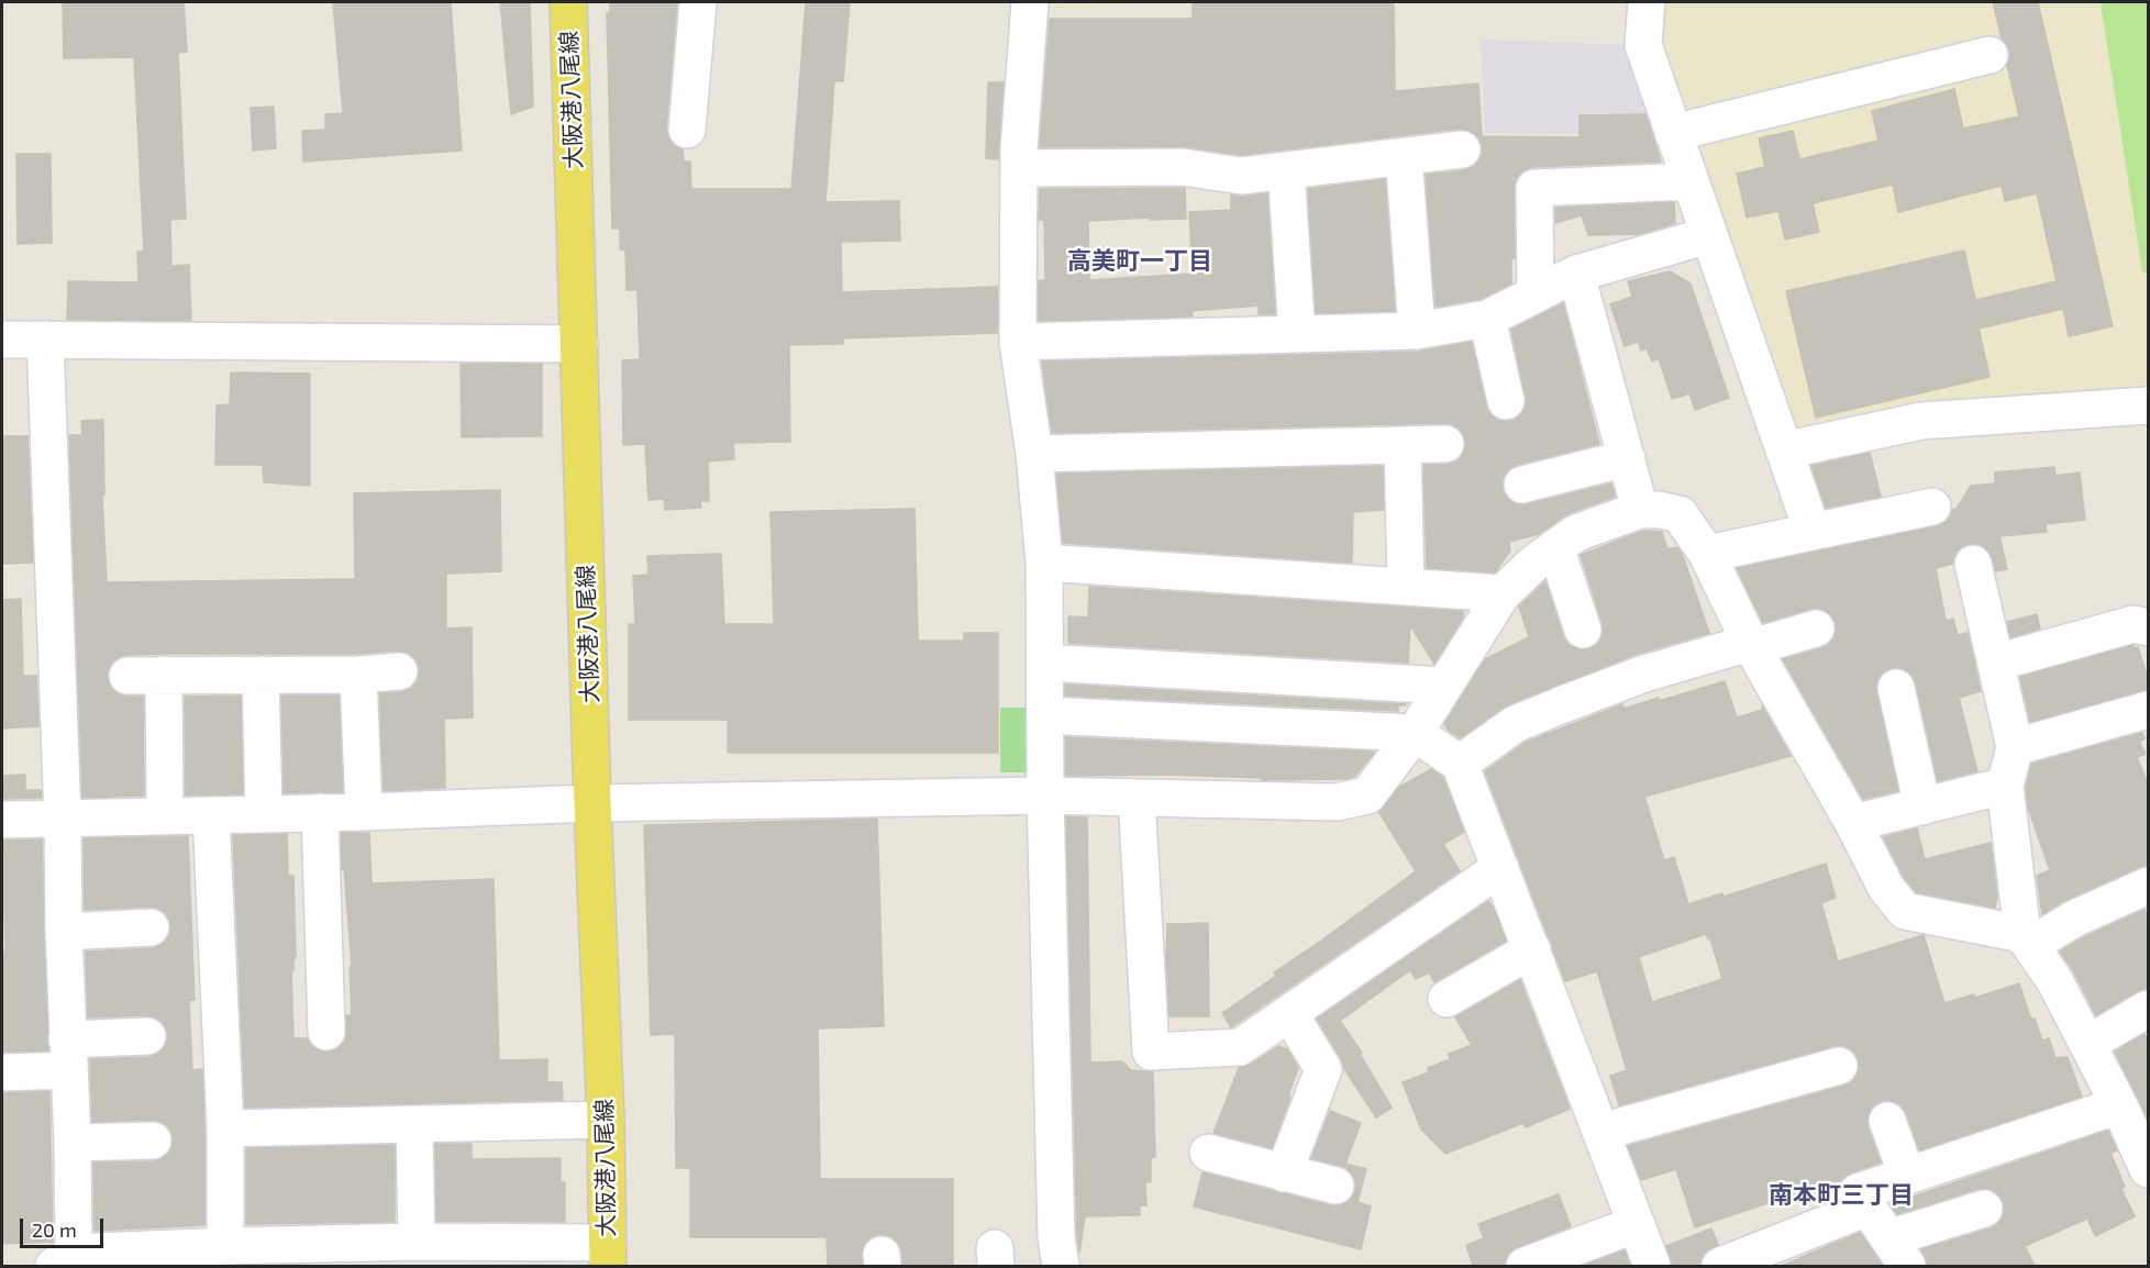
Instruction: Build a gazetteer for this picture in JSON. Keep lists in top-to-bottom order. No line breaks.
{"streets":{"main road":["大阪港八尾線"]},"districts":["高美町一丁目","南本町三丁目"],"scale_bar":"20 m"}
